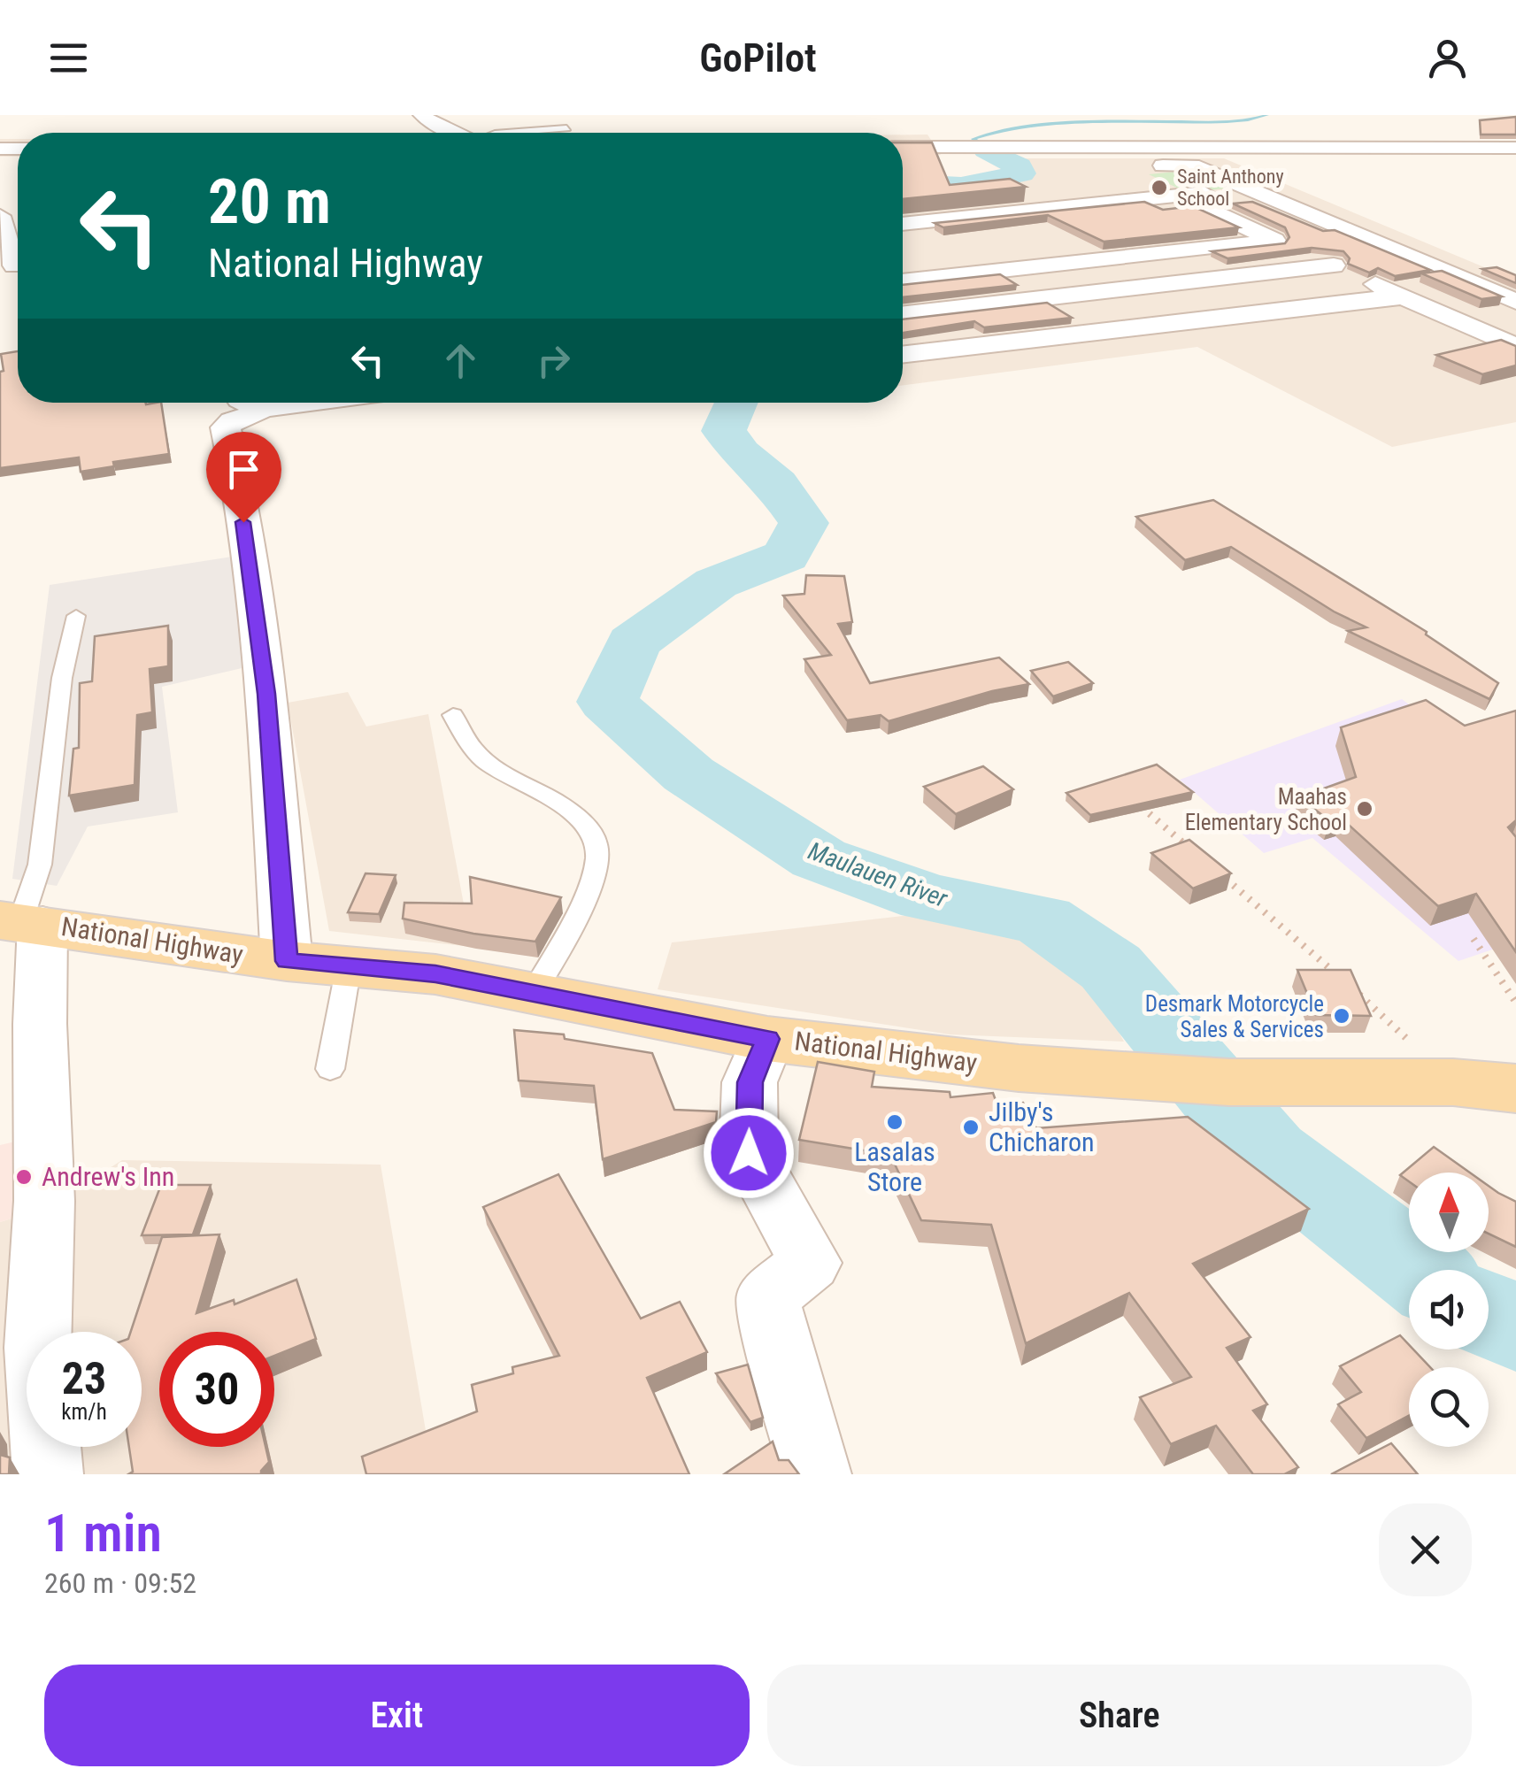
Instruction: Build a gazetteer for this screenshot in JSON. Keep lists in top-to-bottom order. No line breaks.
{"streets":{"main road":["National Highway"]},"water":["Maulauen River"],"places":["Saint Anthony School","Maahas Elementary School","Desmark Motorcycle Sales & Services","Lasalas Store","Jilby's Chicharon","Andrew's Inn"],"north":"top","page":{"header":"GoPilot","turn":["20 m","National Highway"],"speed":"23 km/h","limit":"30","heading":["1 min","260 m · 09:52"],"buttons":["Exit","Share"]}}
